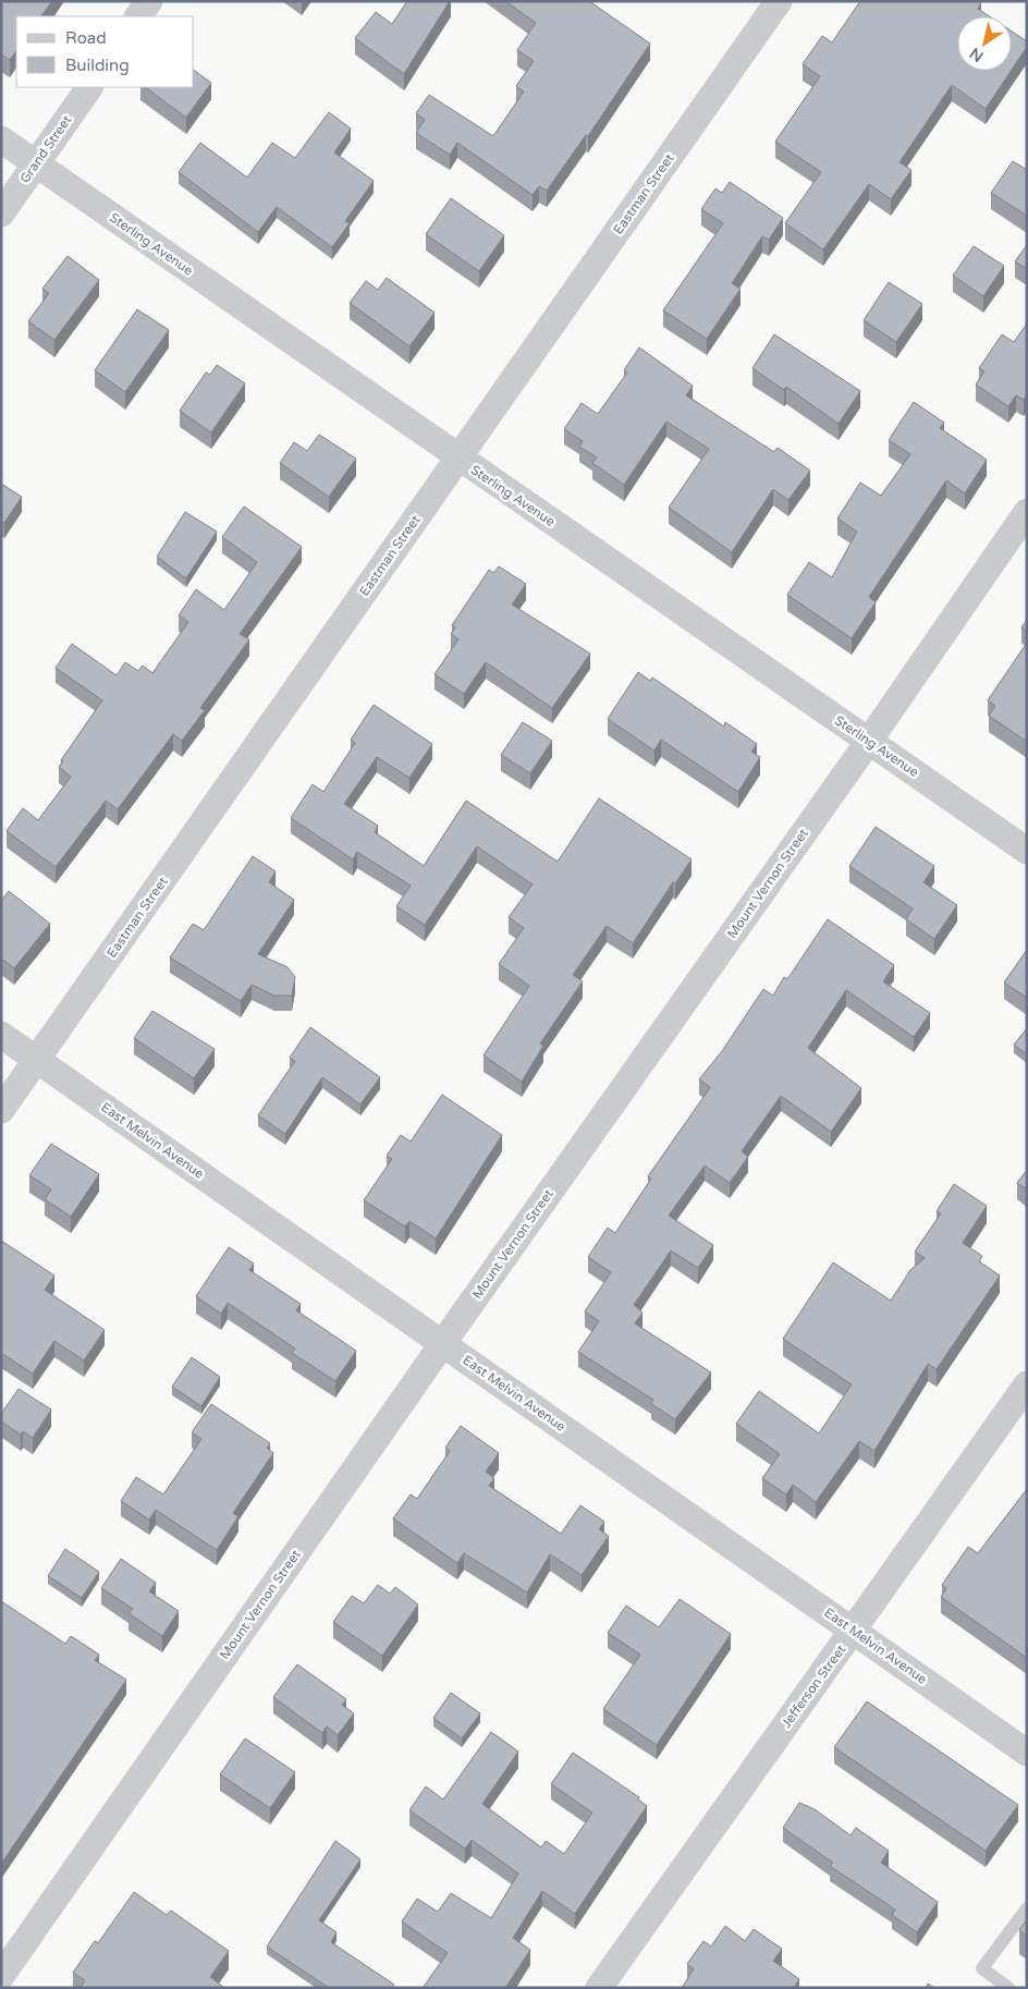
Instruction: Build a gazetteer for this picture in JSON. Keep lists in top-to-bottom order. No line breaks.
{"streets":{"street":["Grand Street","Eastman Street","Sterling Avenue","Mount Vernon Street","East Melvin Avenue","Jefferson Street"]},"crossings":[["Grand Street","Sterling Avenue"],["Eastman Street","Sterling Avenue"],["Eastman Street","East Melvin Avenue"],["Sterling Avenue","Mount Vernon Street"],["Mount Vernon Street","East Melvin Avenue"],["East Melvin Avenue","Jefferson Street"]],"legend":["Road","Building"],"north":"bottom left"}
